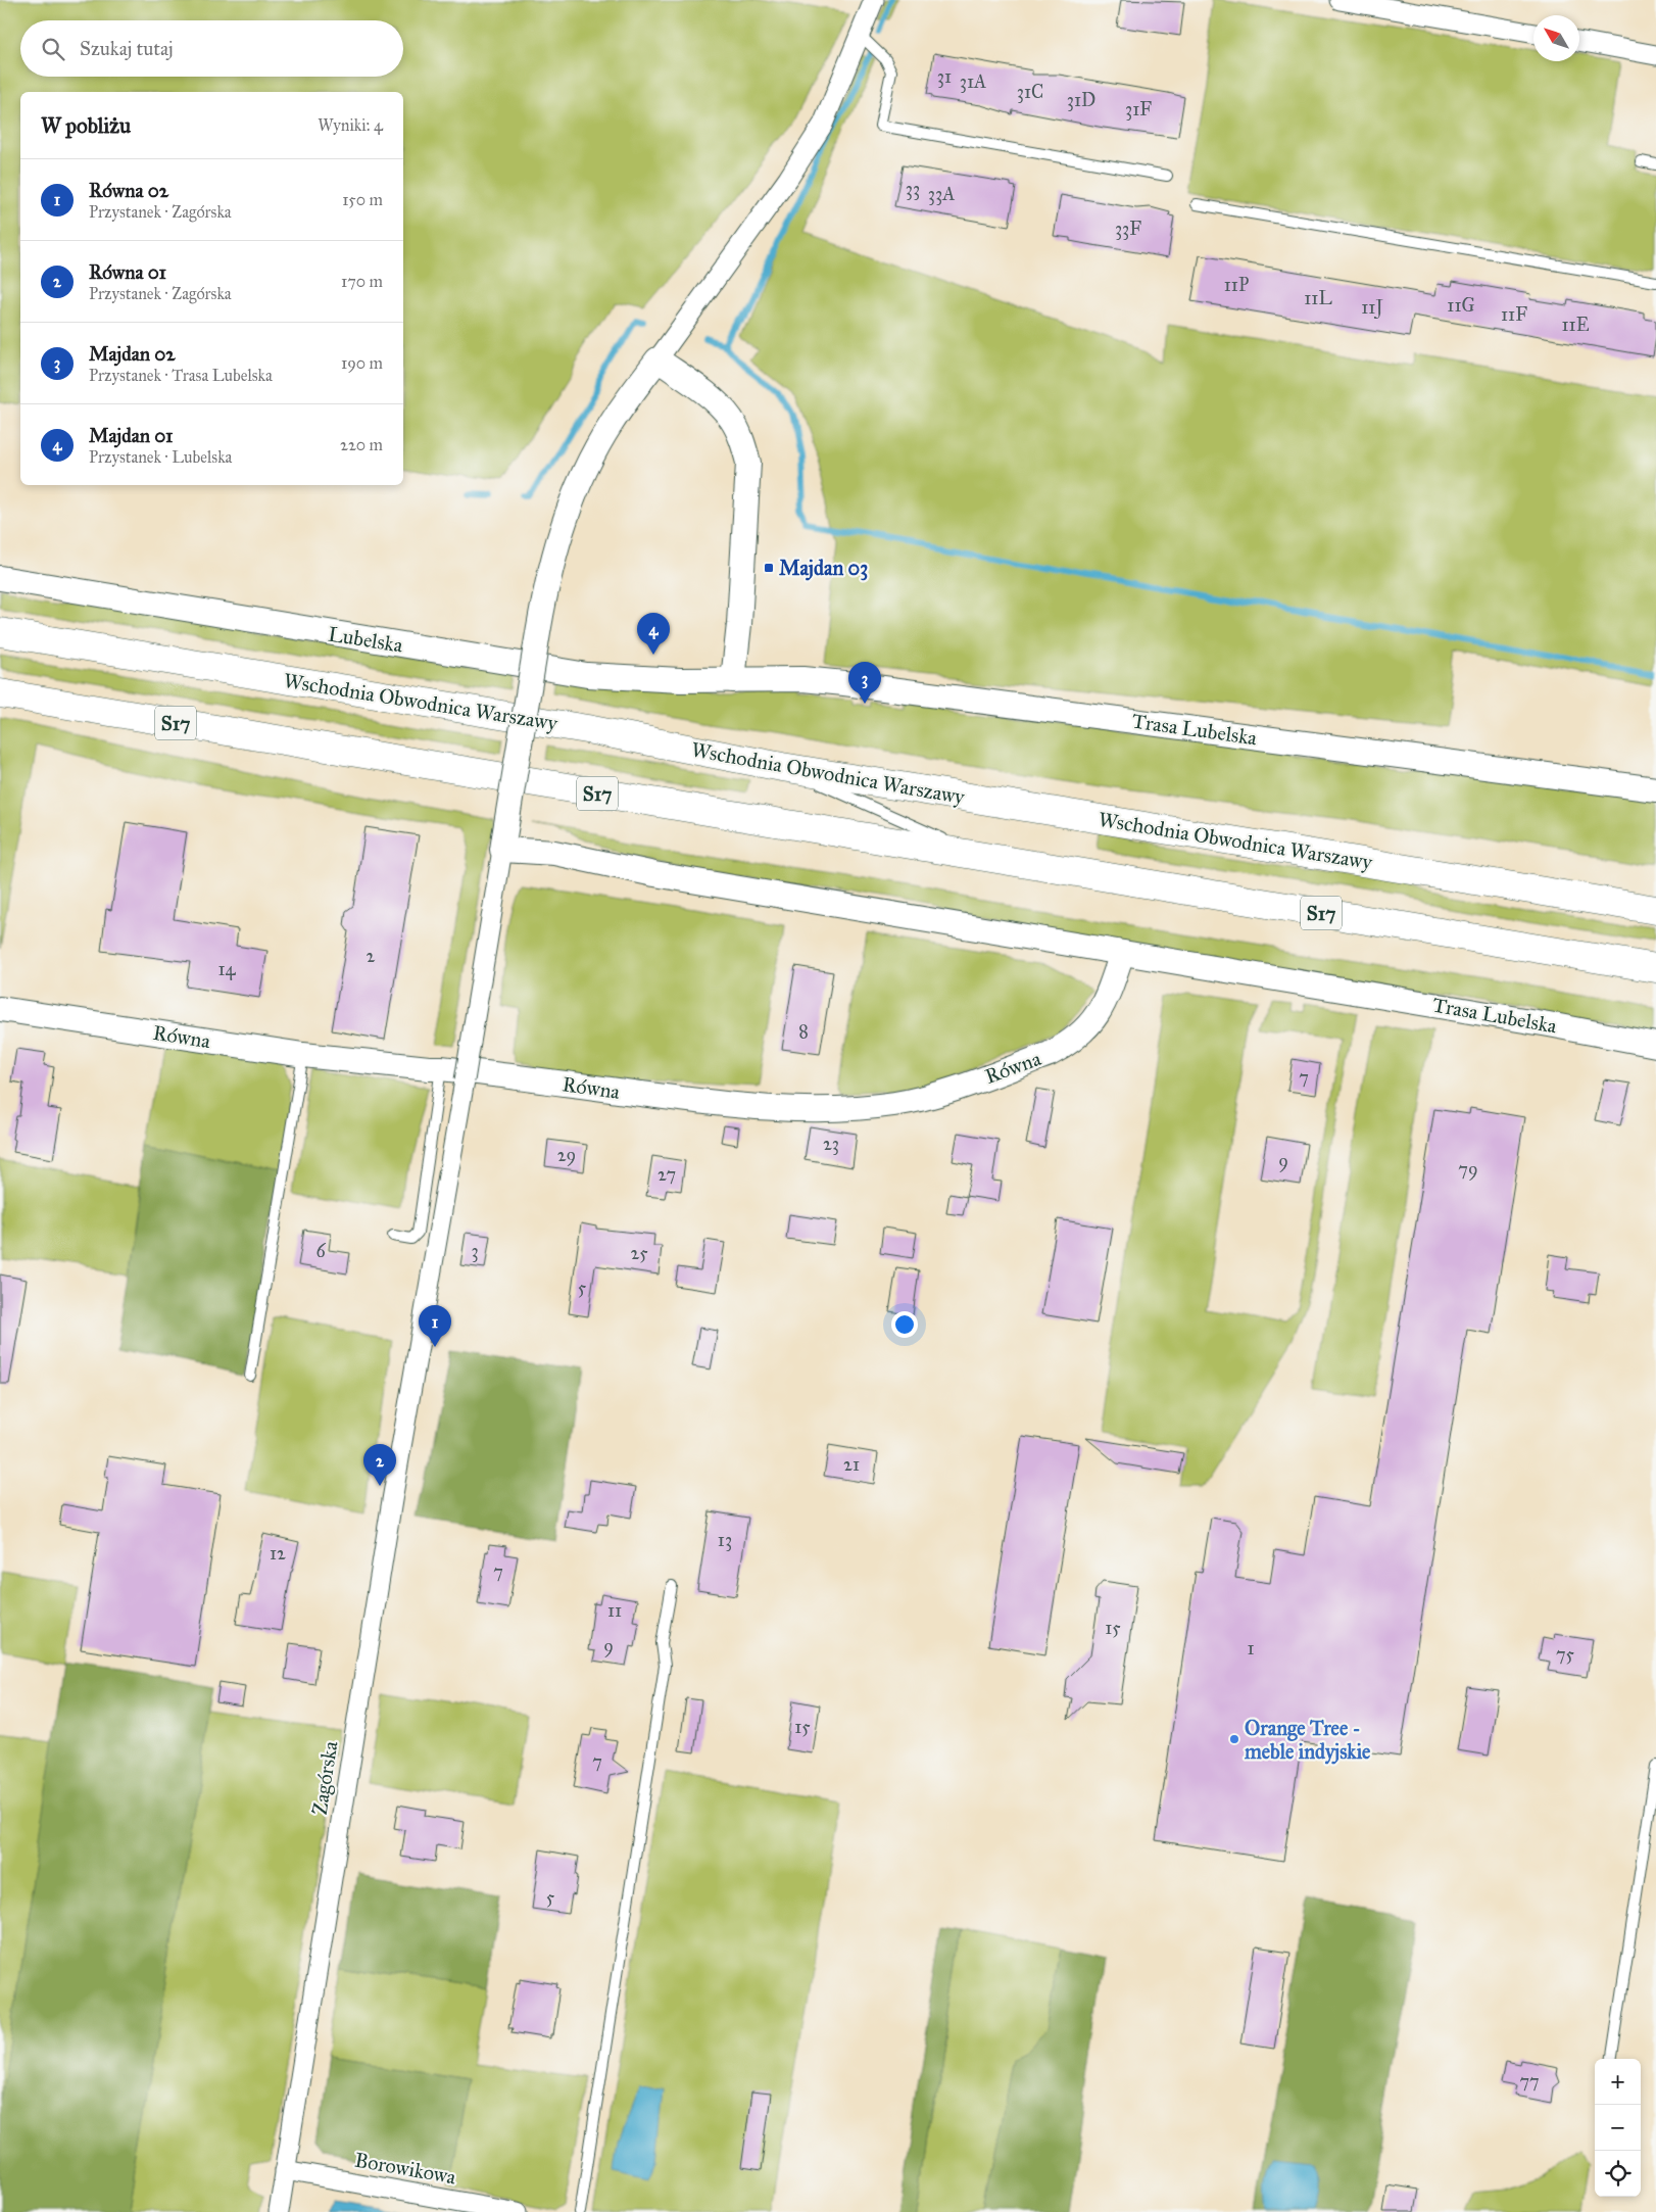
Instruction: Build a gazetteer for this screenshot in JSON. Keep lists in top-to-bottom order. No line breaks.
{"streets":{"highway":["Wschodnia Obwodnica Warszawy","S17"],"street":["Lubelska","Trasa Lubelska","Równa","Zagórska","Borowikowa"]},"crossings":[["Lubelska","Trasa Lubelska"],["Trasa Lubelska","Równa"],["Trasa Lubelska","Zagórska"],["Zagórska","Borowikowa"]],"places":{"transit":["Majdan 03"],"other":["Orange Tree - meble indyjskie"]},"house_numbers":["31","31A","31C","31D","31F","33","33A","33F","11P","11L","11G","11J","11F","11E","2","14","8","7","23","29","9","79","27","6","3","25","5","21","13","12","7","11","15","9","1","75","15","7","5","77"],"north":"top left","page":{"search":"Szukaj tutaj","heading":["W pobliżu","Wyniki: 4"],"list":[{"mark":"1","name":"Równa 02","note":"Przystanek · Zagórska","value":"150 m"},{"mark":"2","name":"Równa 01","note":"Przystanek · Zagórska","value":"170 m"},{"mark":"3","name":"Majdan 02","note":"Przystanek · Trasa Lubelska","value":"190 m"},{"mark":"4","name":"Majdan 01","note":"Przystanek · Lubelska","value":"220 m"}],"pins":["4","3","1","2"],"map_buttons":["+","−"]}}
